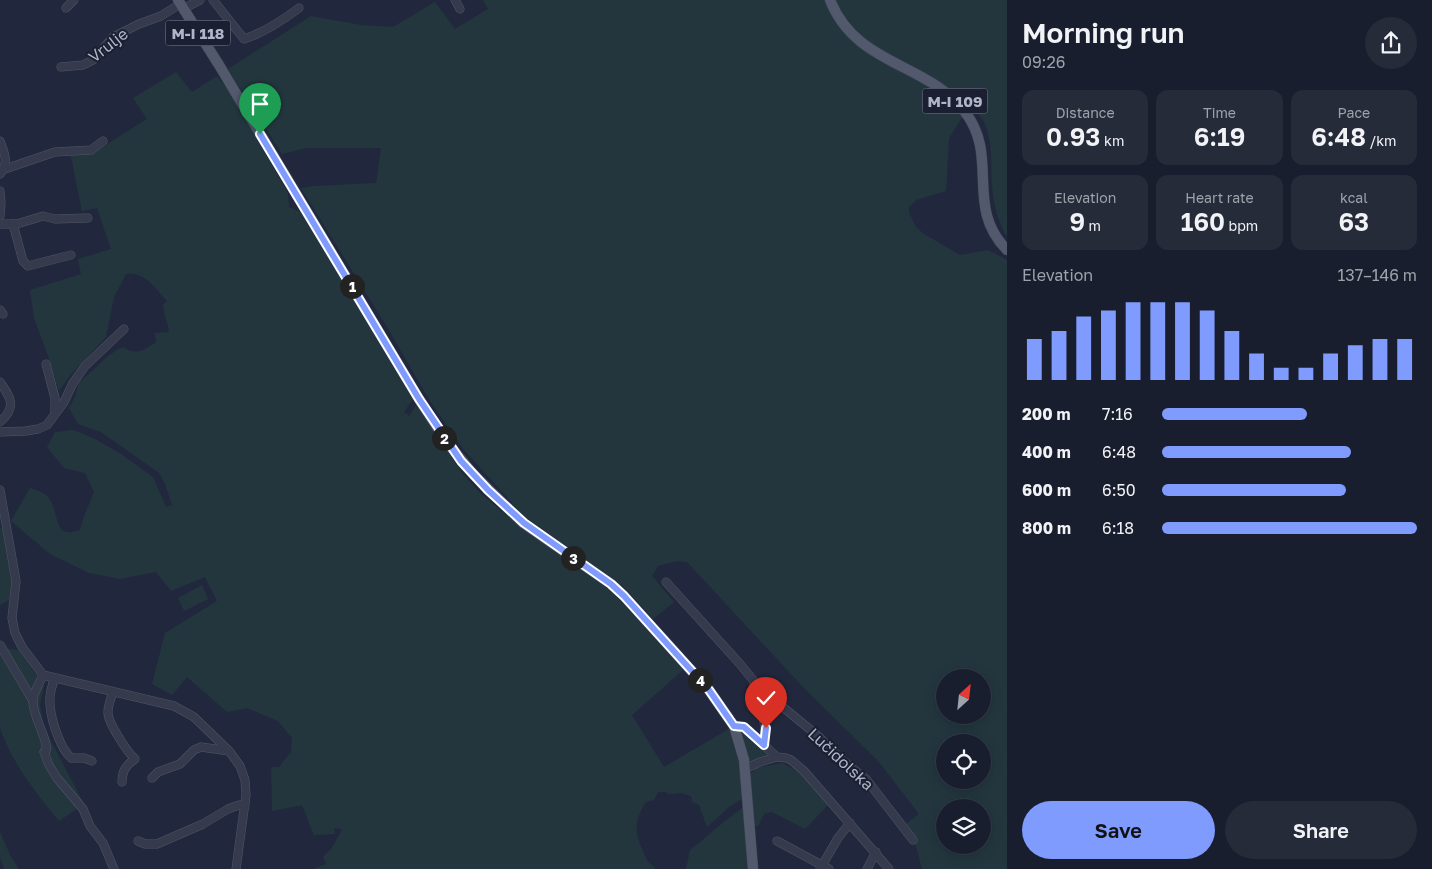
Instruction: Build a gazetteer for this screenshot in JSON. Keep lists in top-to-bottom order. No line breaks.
{"streets":{"main road":["M-I 118","M-I 109"],"street":["Vrulje","Lučidolska"]},"crossings":[["M-I 118","Vrulje"]],"north":"top right","page":{"heading":["Morning run","09:26"],"stats":[["Distance","0.93 km"],["Time","6:19"],["Pace","6:48 /km"],["Elevation","9 m"],["Heart rate","160 bpm"],["kcal","63"]],"chart":["Elevation","137–146 m"],"pins":["1","2","3","4"],"list":[{"name":"200 m","note":"7:16"},{"name":"400 m","note":"6:48"},{"name":"600 m","note":"6:50"},{"name":"800 m","note":"6:18"}],"buttons":["Save","Share"]}}
